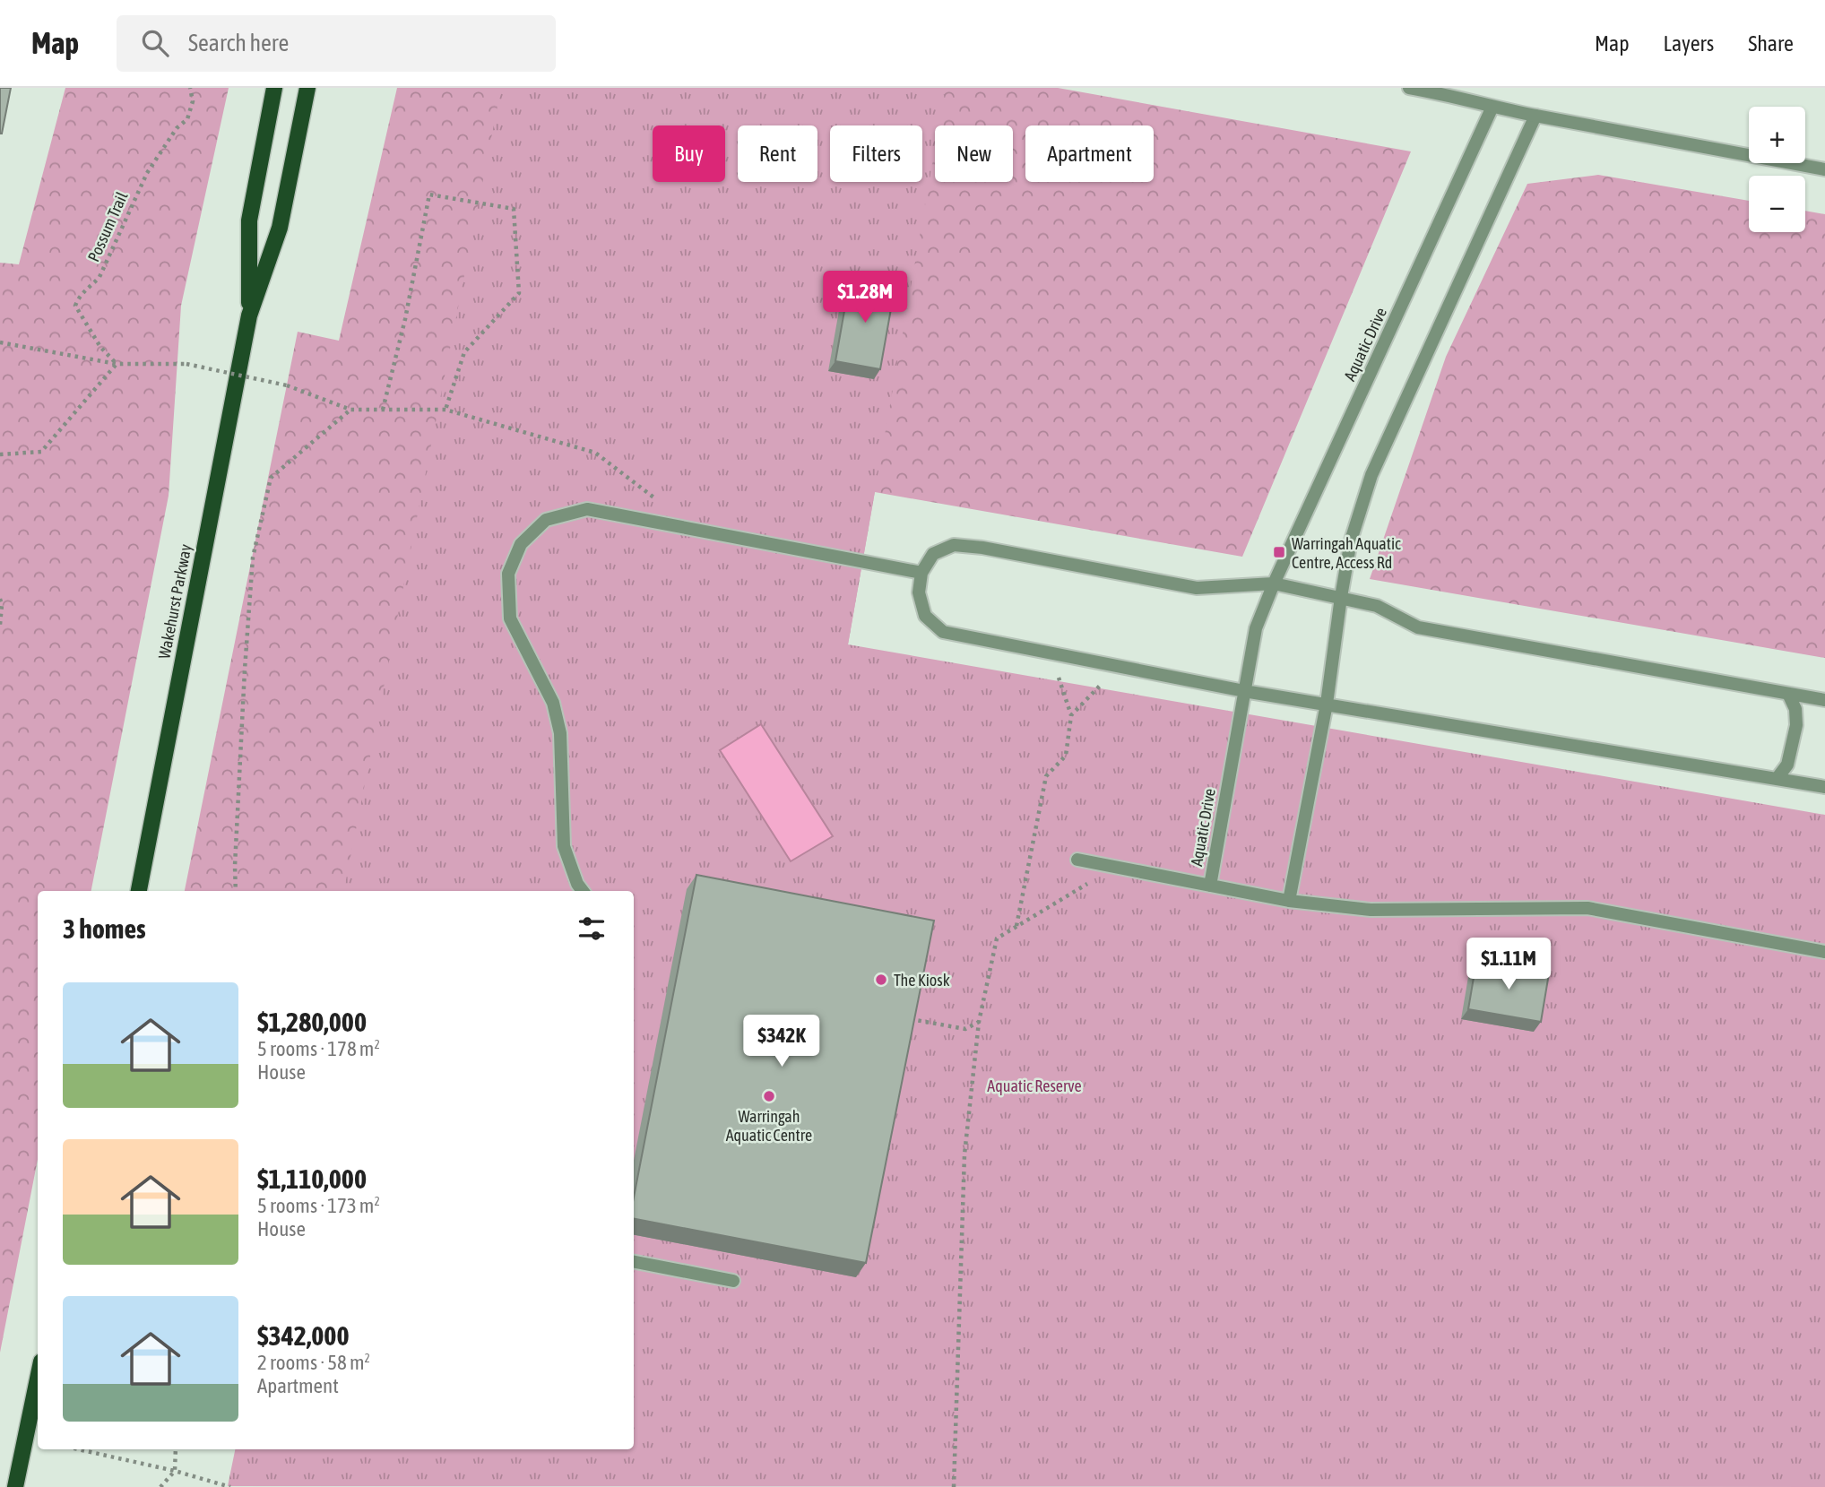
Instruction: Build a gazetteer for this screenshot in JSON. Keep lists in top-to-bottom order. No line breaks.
{"streets":{"main road":["Wakehurst Parkway"],"street":["Aquatic Drive"],"path":["Possum Trail"]},"parks":["Aquatic Reserve"],"places":{"transit":["Warringah Aquatic Centre, Access Rd"],"other":["The Kiosk","Warringah Aquatic Centre"]},"page":{"header":"Map","search":"Search here","nav":["Map","Layers","Share"],"map_buttons":["+","−"],"chip":["Buy","Rent","Filters","New","Apartment"],"price":["$1.28M","$1.11M","$342K"],"heading":"3 homes","list":[{"name":"$1,280,000","note":"5 rooms · 178 m² · House"},{"name":"$1,110,000","note":"5 rooms · 173 m² · House"},{"name":"$342,000","note":"2 rooms · 58 m² · Apartment"}]}}
